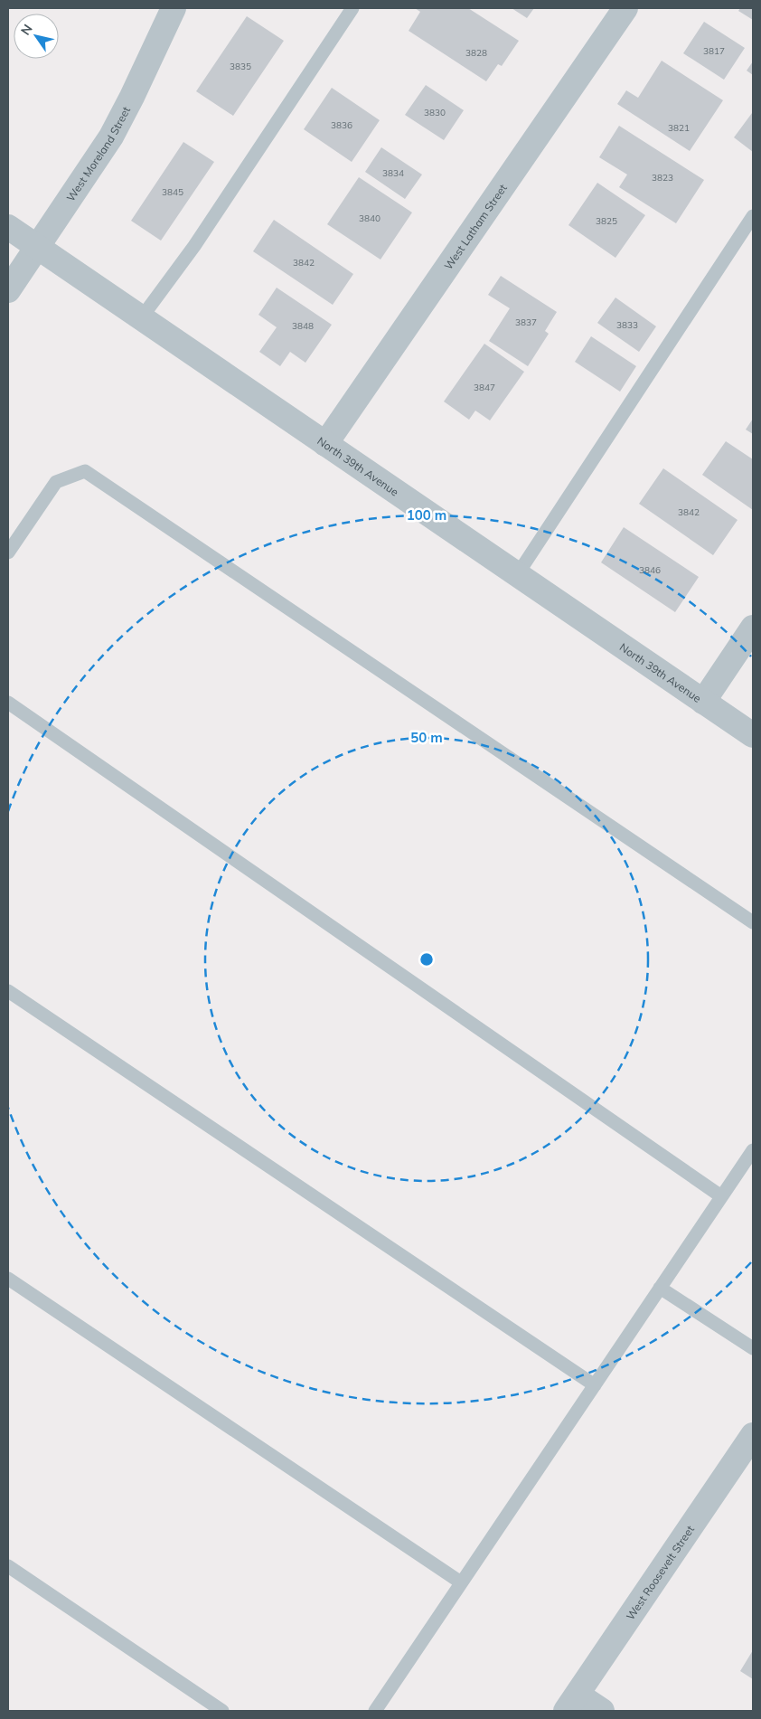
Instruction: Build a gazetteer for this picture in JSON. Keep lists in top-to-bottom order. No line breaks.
{"streets":{"street":["West Moreland Street","West Latham Street","North 39th Avenue","West Roosevelt Street"]},"crossings":[["West Moreland Street","North 39th Avenue"],["West Latham Street","North 39th Avenue"]],"house_numbers":["3817","3828","3835","3830","3836","3821","3834","3823","3845","3840","3825","3842","3837","3833","3848","3847","3842","3846"],"north":"top left","rings":["100 m","50 m"]}
